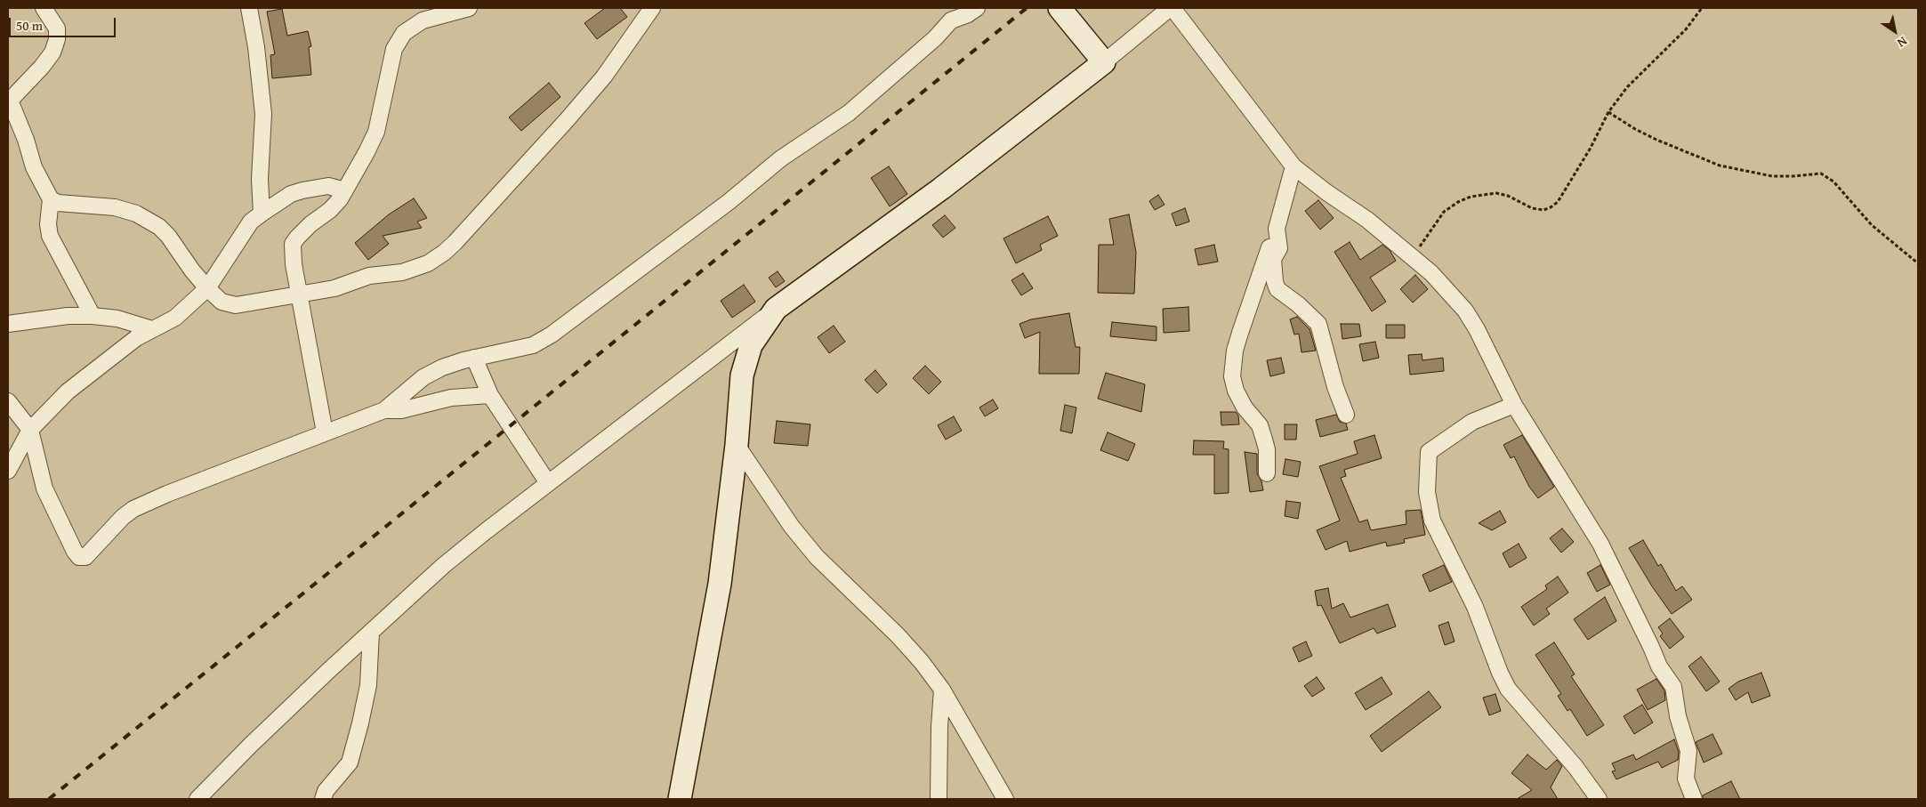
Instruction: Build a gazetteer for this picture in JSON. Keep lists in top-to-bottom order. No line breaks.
{"scale_bar":"50 m","north":"bottom right"}
